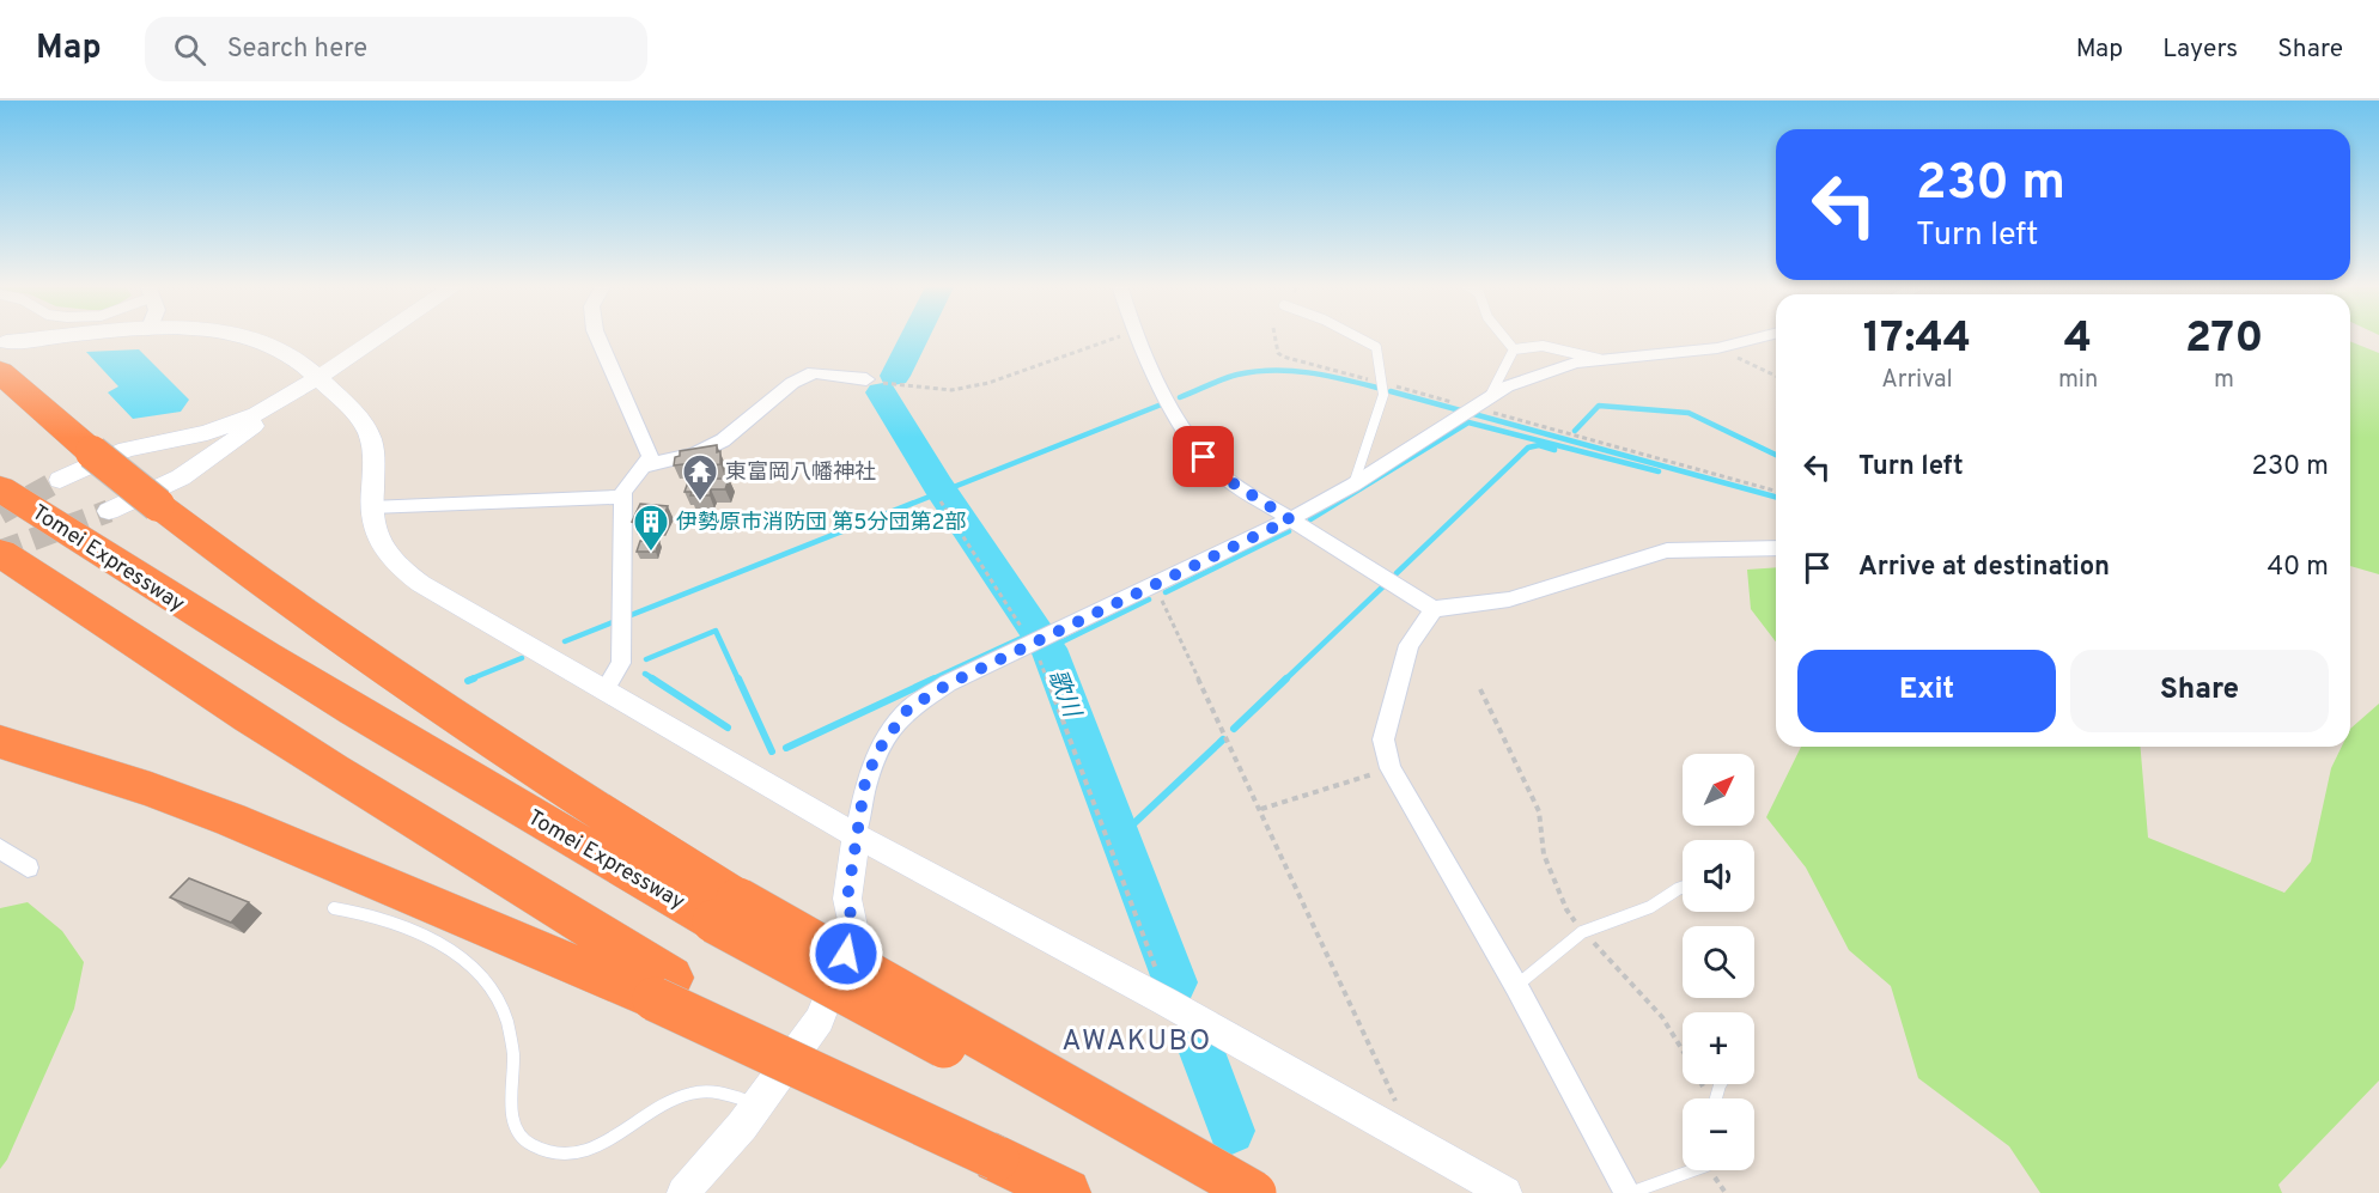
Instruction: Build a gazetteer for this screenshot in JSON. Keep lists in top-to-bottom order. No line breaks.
{"streets":{"highway":["Tomei Expressway"]},"districts":["AWAKUBO"],"water":["歌川"],"places":{"temple":["東富岡八幡神社"],"building":["伊勢原市消防団 第5分団第2部"]},"north":"top right","page":{"header":"Map","search":"Search here","nav":["Map","Layers","Share"],"turn":["230 m","Turn left"],"eta":["17:44","Arrival","4","min","270","m"],"list":[{"name":"Turn left","value":"230 m"},{"name":"Arrive at destination","value":"40 m"}],"buttons":["Exit","Share"],"map_buttons":["+","−"]}}
